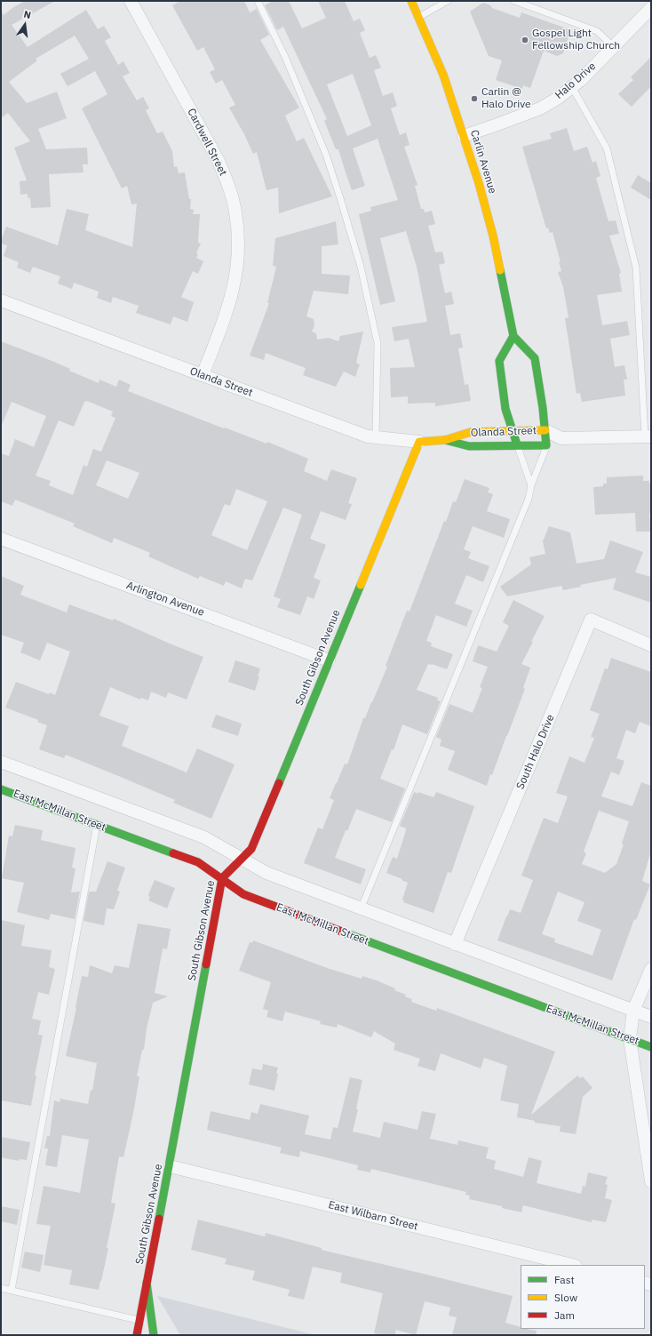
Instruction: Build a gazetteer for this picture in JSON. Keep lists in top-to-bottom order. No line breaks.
{"streets":{"street":["Halo Drive","Cardwell Street","Carlin Avenue","Olanda Street","Arlington Avenue","South Gibson Avenue","South Halo Drive","East McMillan Street","East Wilbarn Street"]},"crossings":[["Halo Drive","Carlin Avenue"],["Cardwell Street","Olanda Street"],["Olanda Street","South Gibson Avenue"],["Arlington Avenue","South Gibson Avenue"],["South Gibson Avenue","East McMillan Street"],["South Gibson Avenue","East Wilbarn Street"]],"places":["Gospel Light Fellowship Church","Carlin @ Halo Drive"],"legend":["Fast","Slow","Jam"],"north":"top"}
